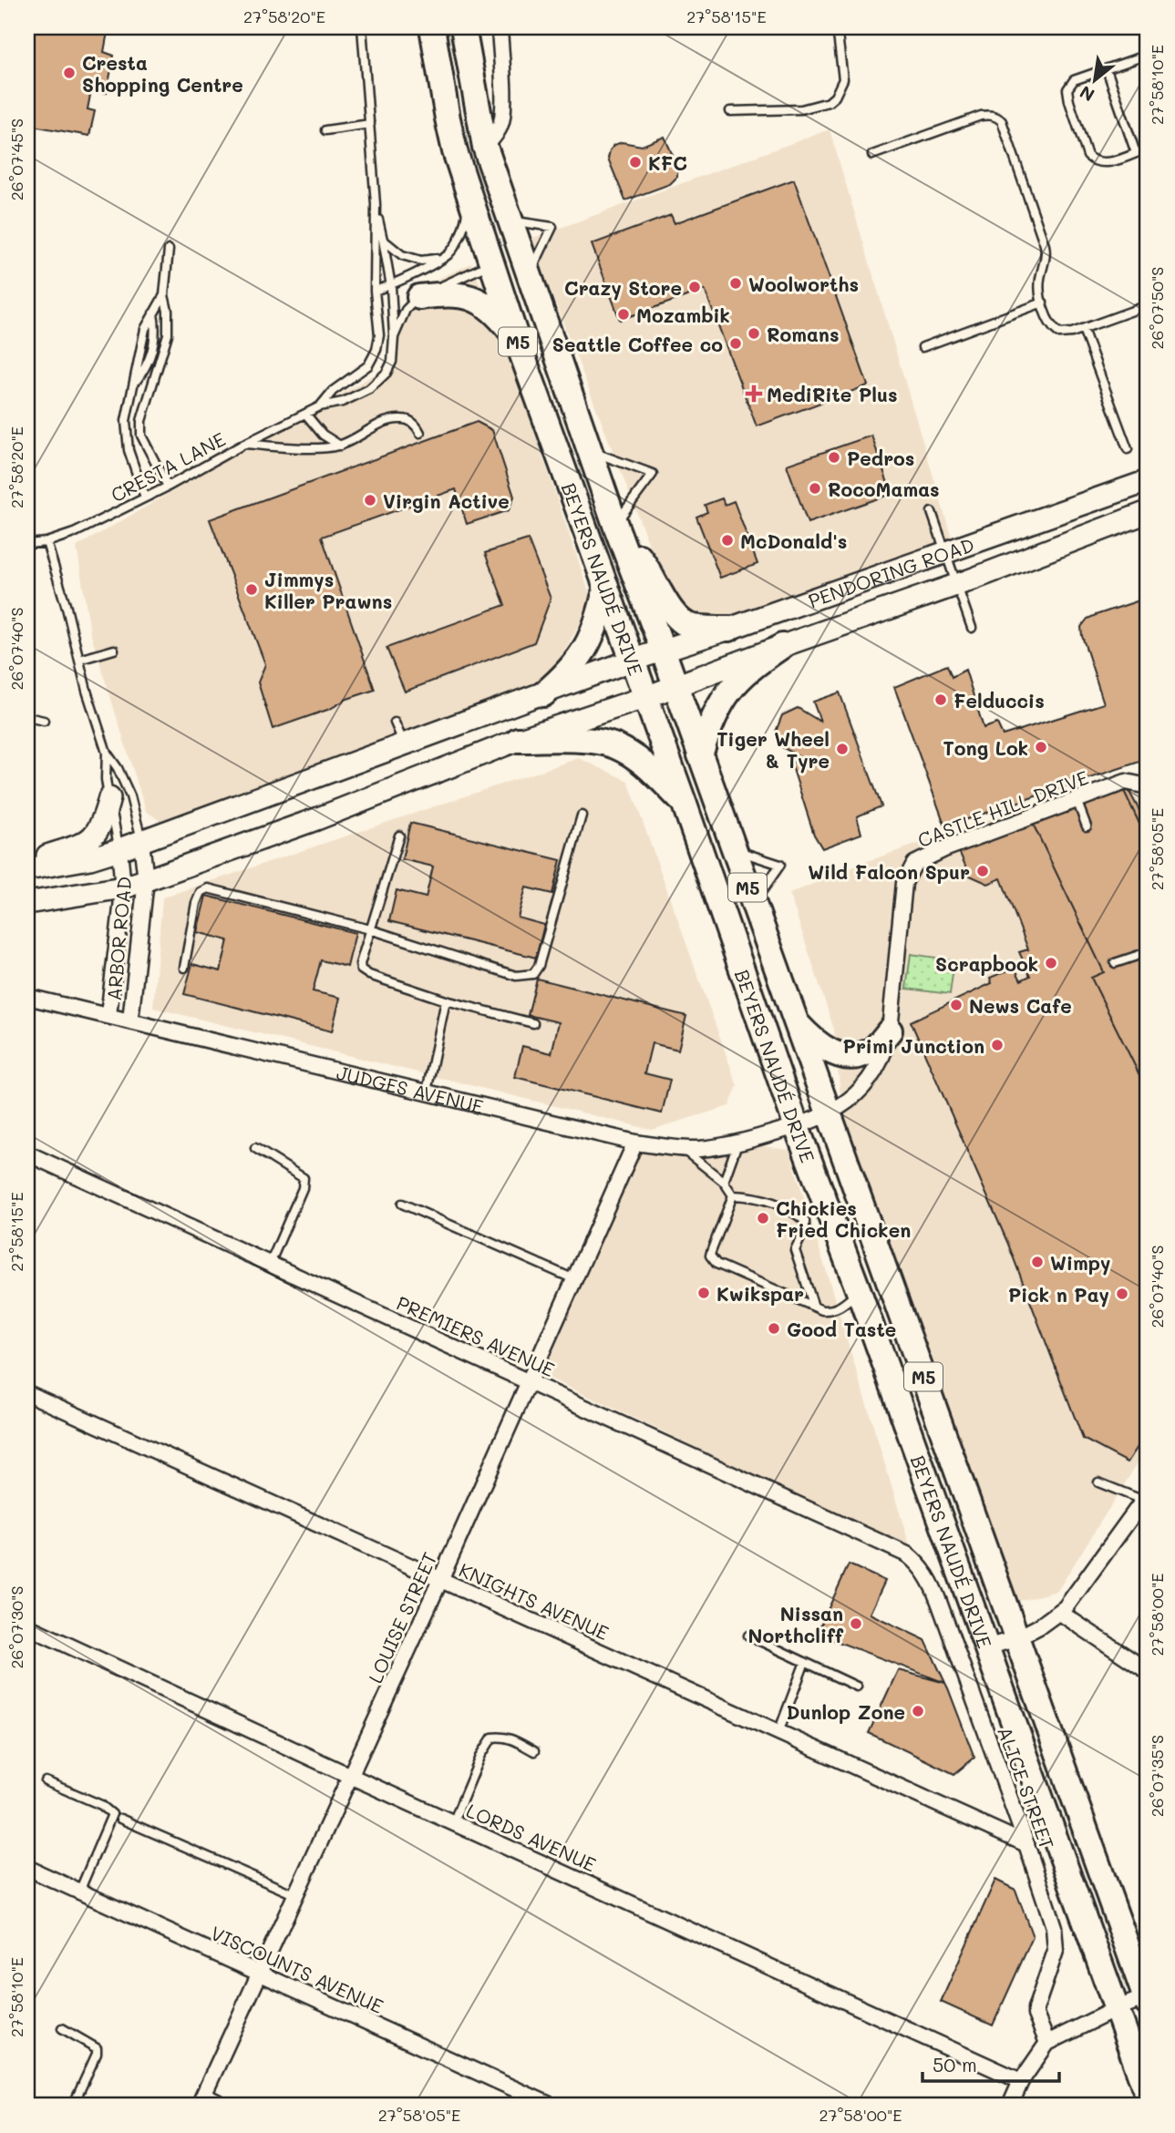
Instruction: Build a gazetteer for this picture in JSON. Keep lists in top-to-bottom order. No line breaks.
{"streets":{"main road":["M5","PENDORING ROAD","BEYERS NAUDÉ DRIVE"],"street":["CASTLE HILL DRIVE","ARBOR ROAD","JUDGES AVENUE","PREMIERS AVENUE","KNIGHTS AVENUE","LOUISE STREET","ALICE STREET","LORDS AVENUE","VISCOUNTS AVENUE"],"lane":["CRESTA LANE"]},"crossings":[["CRESTA LANE","BEYERS NAUDÉ DRIVE"],["CRESTA LANE","ARBOR ROAD"],["PENDORING ROAD","BEYERS NAUDÉ DRIVE"],["BEYERS NAUDÉ DRIVE","CASTLE HILL DRIVE"],["BEYERS NAUDÉ DRIVE","JUDGES AVENUE"],["CASTLE HILL DRIVE","JUDGES AVENUE"],["ARBOR ROAD","JUDGES AVENUE"],["JUDGES AVENUE","LOUISE STREET"],["PREMIERS AVENUE","LOUISE STREET"],["PREMIERS AVENUE","ALICE STREET"],["KNIGHTS AVENUE","LOUISE STREET"],["KNIGHTS AVENUE","ALICE STREET"],["LOUISE STREET","LORDS AVENUE"],["LOUISE STREET","VISCOUNTS AVENUE"]],"places":{"other":["Cresta Shopping Centre","KFC","Woolworths","Crazy Store","Mozambik","Romans","Seattle Coffee co","Pedros","RocoMamas","Virgin Active","McDonald's","Jimmys Killer Prawns","Felduccis","Tong Lok","Tiger Wheel & Tyre","Wild Falcon Spur","Scrapbook","News Cafe","Primi Junction","Chickies Fried Chicken","Wimpy","Kwikspar","Pick n Pay","Good Taste","Nissan Northcliff","Dunlop Zone"],"health":["MediRite Plus"]},"scale_bar":"50 m","north":"bottom left","coordinates":["27°58'20\"E","27°58'15\"E","27°58'10\"E","26°07'45\"S","26°07'50\"S","26°07'40\"S","27°58'05\"E","27°58'00\"E","26°07'30\"S","26°07'35\"S"]}
